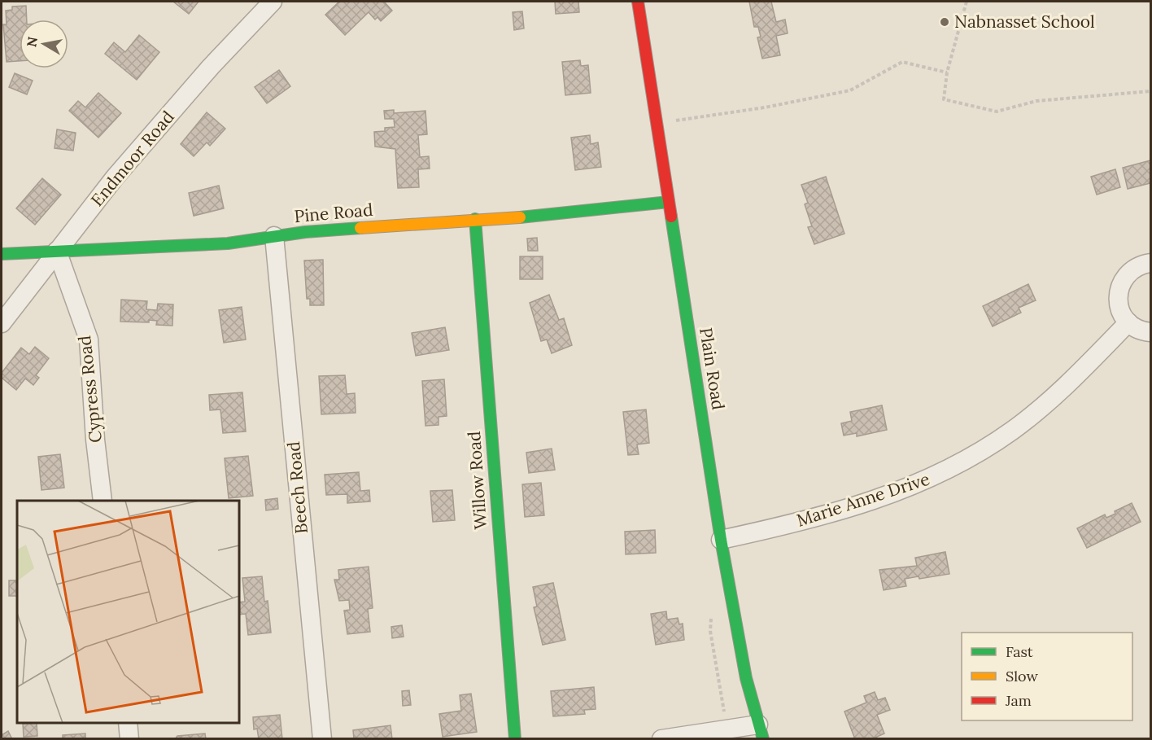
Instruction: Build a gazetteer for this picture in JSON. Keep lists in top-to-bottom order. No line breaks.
{"streets":{"street":["Endmoor Road","Pine Road","Plain Road","Cypress Road","Willow Road","Beech Road","Marie Anne Drive"]},"crossings":[["Endmoor Road","Pine Road"],["Endmoor Road","Cypress Road"],["Pine Road","Plain Road"],["Pine Road","Cypress Road"],["Pine Road","Willow Road"],["Pine Road","Beech Road"],["Plain Road","Marie Anne Drive"]],"places":["Nabnasset School"],"legend":["Fast","Slow","Jam"],"north":"left"}
